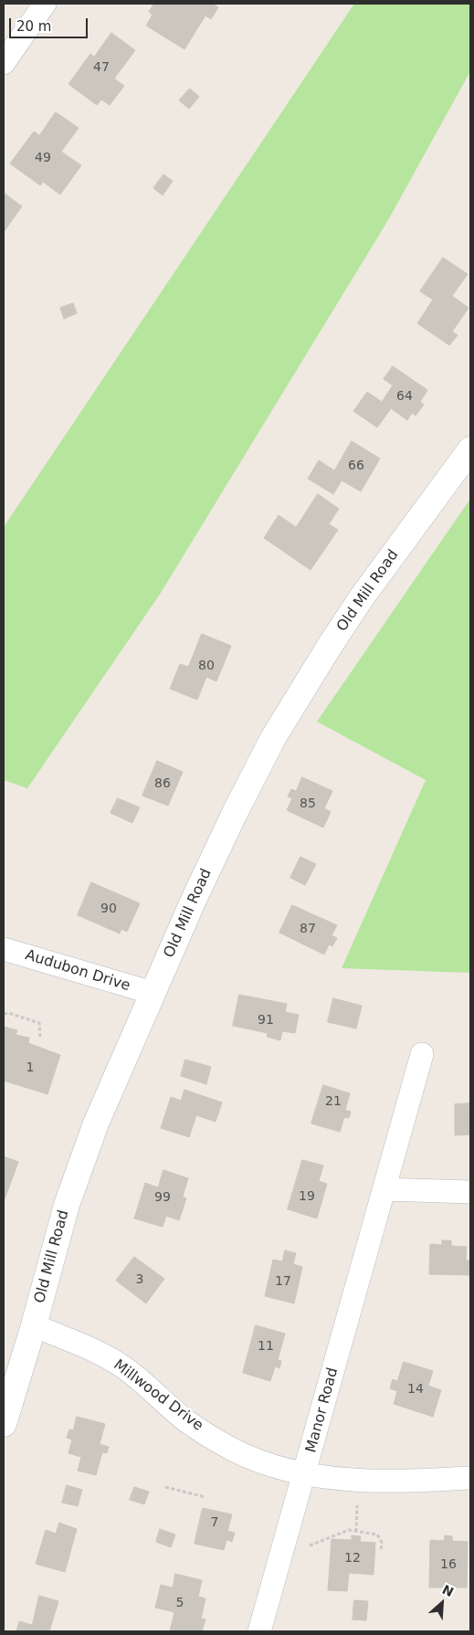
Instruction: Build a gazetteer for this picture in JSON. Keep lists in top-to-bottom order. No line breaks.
{"streets":{"main road":["Old Mill Road"],"street":["Audubon Drive","Millwood Drive","Manor Road"]},"crossings":[["Old Mill Road","Audubon Drive"],["Old Mill Road","Millwood Drive"],["Millwood Drive","Manor Road"]],"house_numbers":["47","49","64","66","80","86","85","90","87","91","1","21","19","99","3","17","11","14","7","12","16","5"],"scale_bar":"20 m","north":"top right"}
